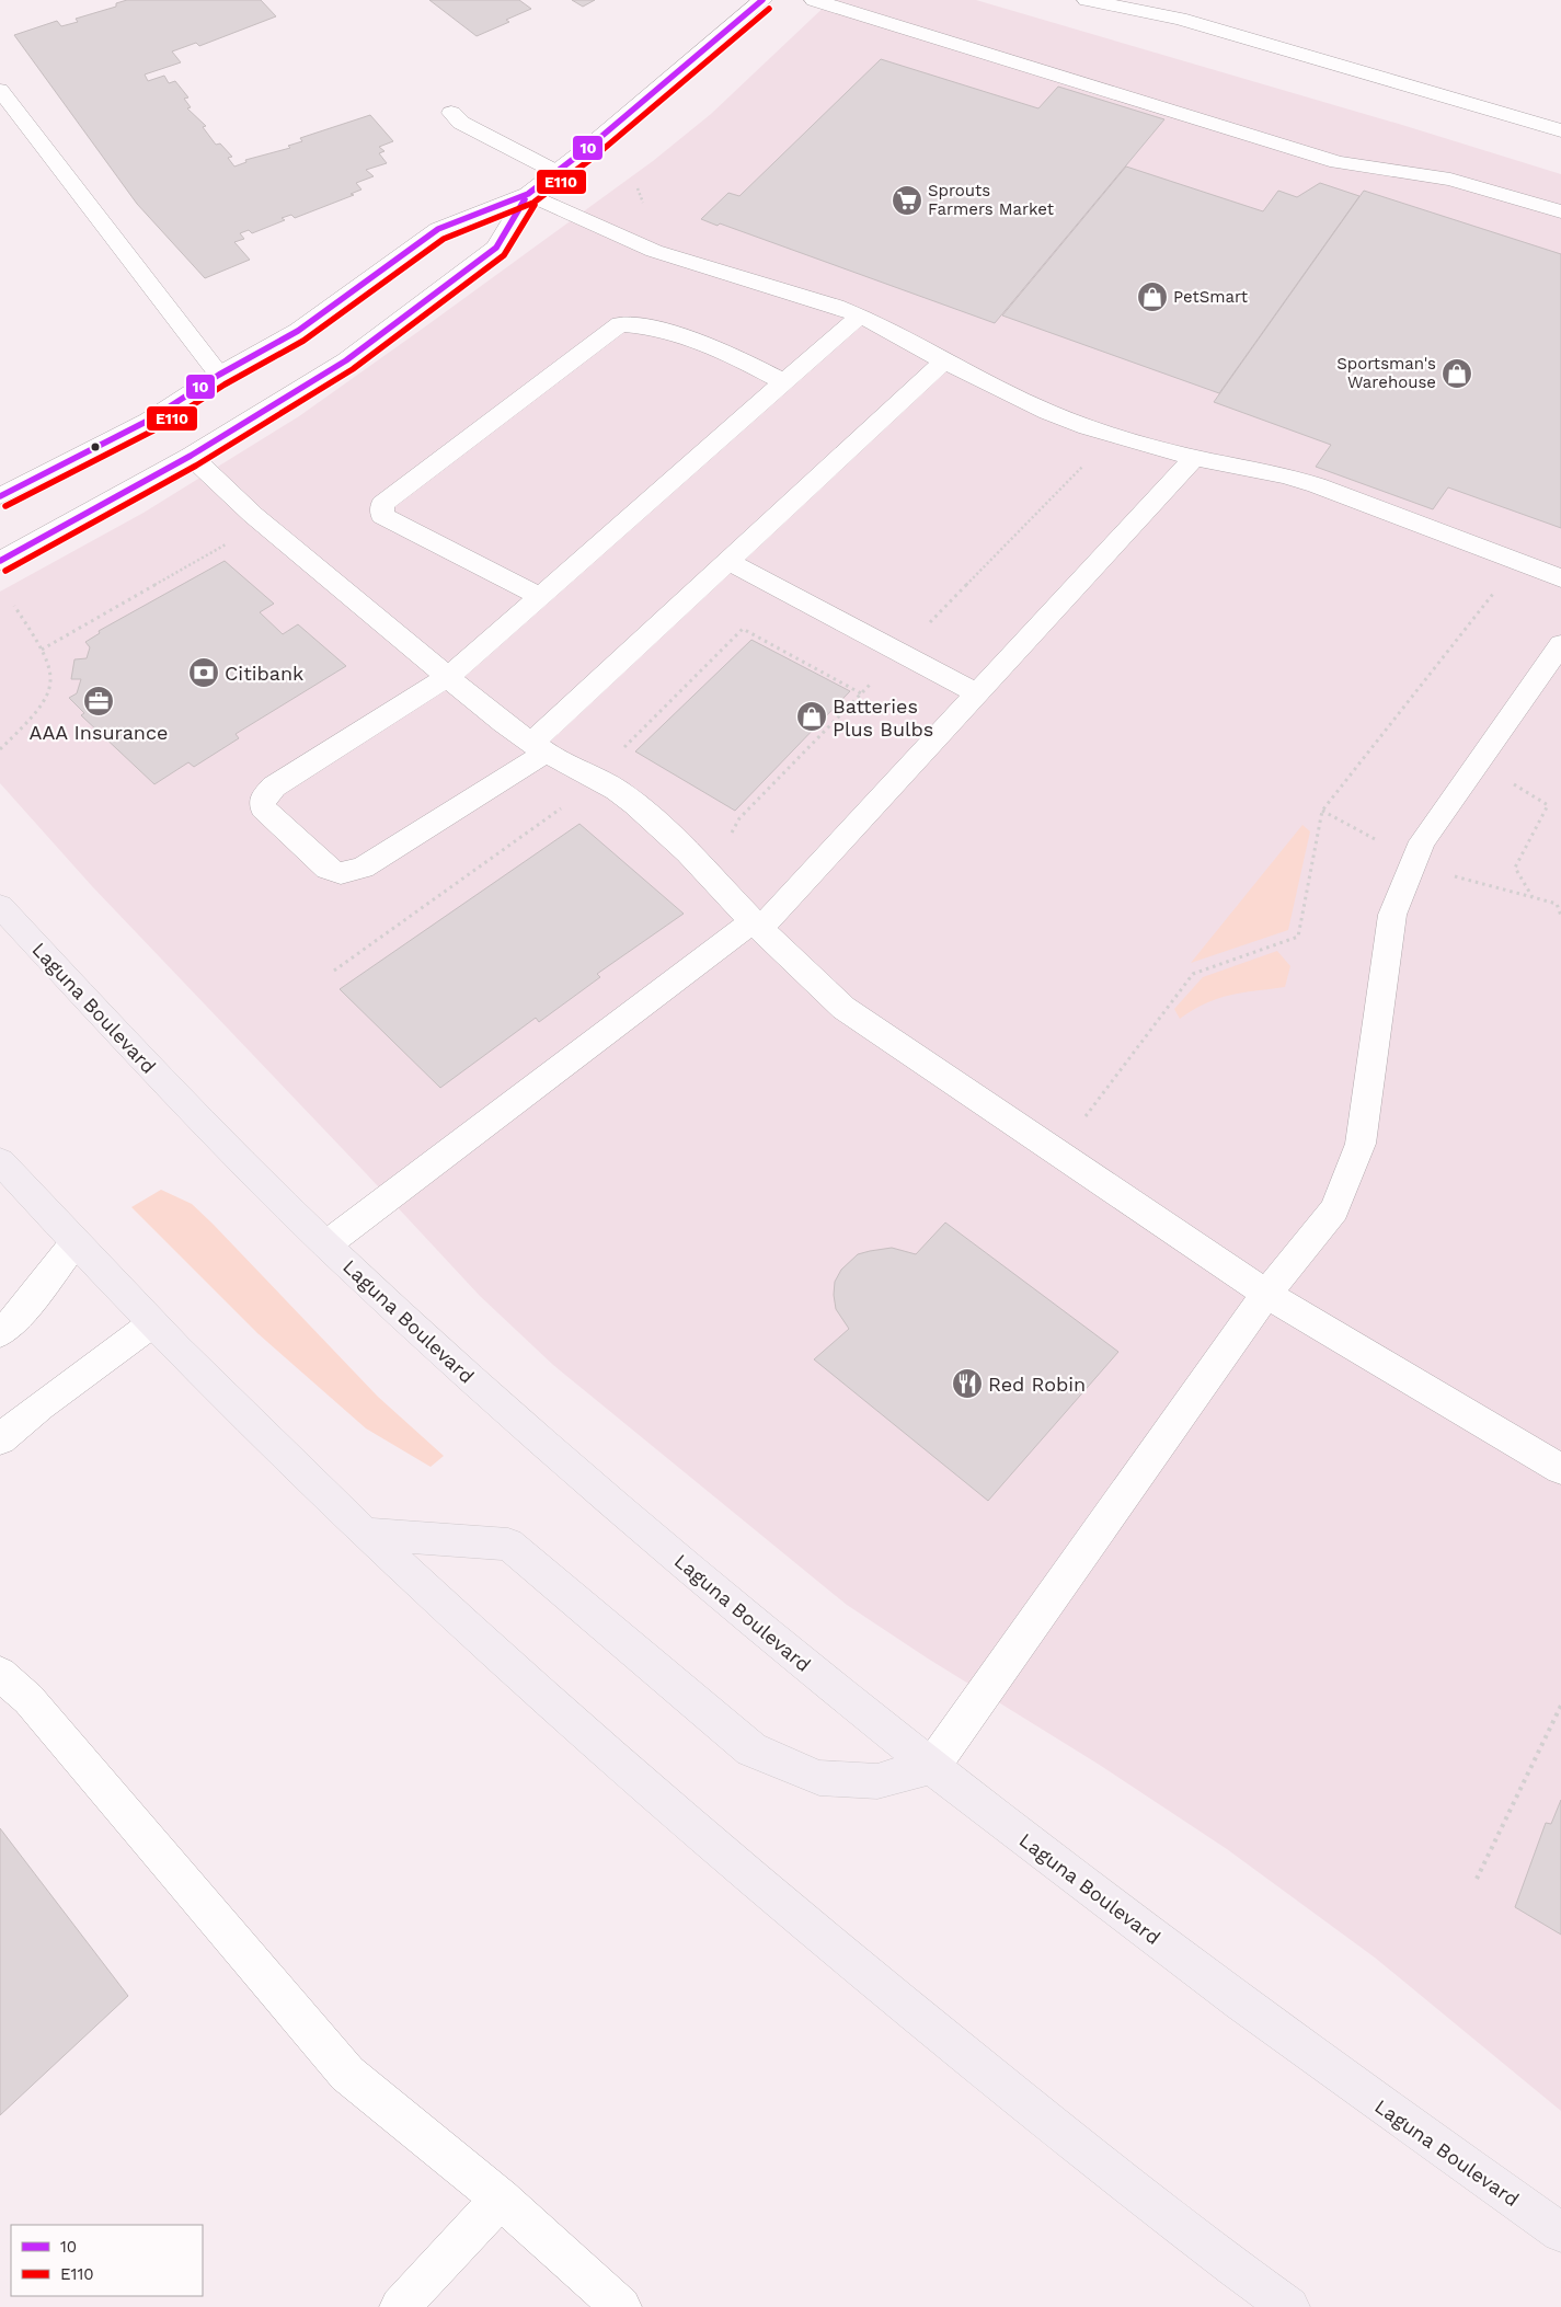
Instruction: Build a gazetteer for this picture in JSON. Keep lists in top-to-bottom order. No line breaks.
{"streets":{"main road":["Laguna Boulevard"]},"places":{"supermarket":["Sprouts Farmers Market"],"shop":["PetSmart","Sportsman's Warehouse","Batteries Plus Bulbs"],"bank":["Citibank"],"office":["AAA Insurance"],"restaurant":["Red Robin"]},"lines":["transit line 10","transit line E110"],"legend":["10","E110"]}
